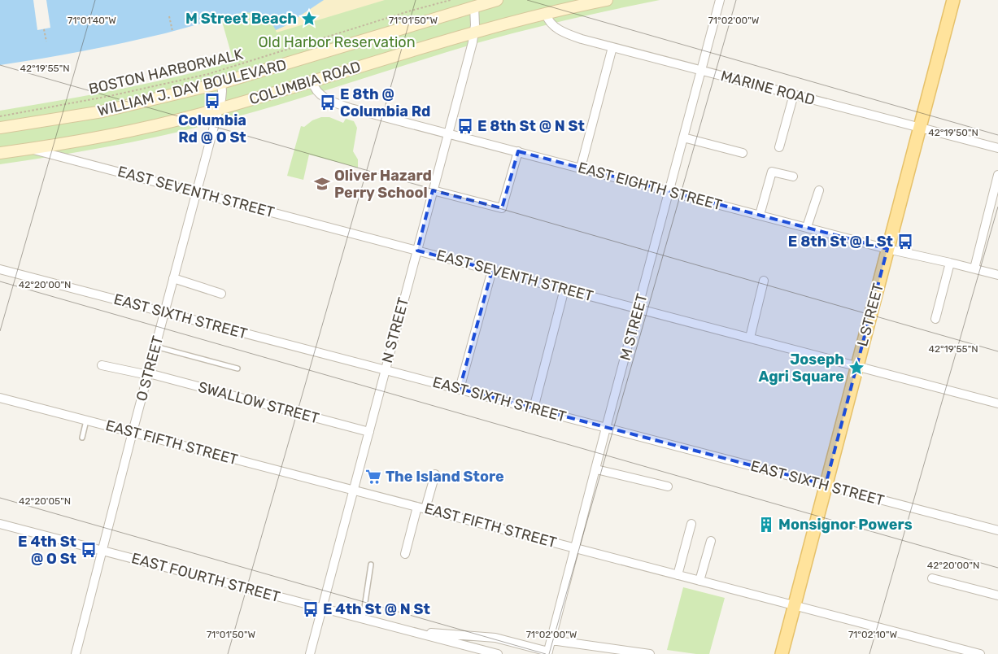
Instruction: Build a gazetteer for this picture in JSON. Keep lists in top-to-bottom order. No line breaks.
{"streets":{"main road":["COLUMBIA ROAD","WILLIAM J. DAY BOULEVARD","L STREET"],"street":["MARINE ROAD","EAST EIGHTH STREET","EAST SEVENTH STREET","EAST SIXTH STREET","M STREET","N STREET","O STREET","SWALLOW STREET","EAST FIFTH STREET","EAST FOURTH STREET"],"path":["BOSTON HARBORWALK"]},"crossings":[["COLUMBIA ROAD","MARINE ROAD"],["COLUMBIA ROAD","EAST EIGHTH STREET"],["COLUMBIA ROAD","EAST SEVENTH STREET"],["COLUMBIA ROAD","N STREET"],["COLUMBIA ROAD","O STREET"],["WILLIAM J. DAY BOULEVARD","N STREET"],["WILLIAM J. DAY BOULEVARD","O STREET"],["MARINE ROAD","L STREET"],["MARINE ROAD","M STREET"],["EAST EIGHTH STREET","L STREET"],["EAST EIGHTH STREET","M STREET"],["EAST EIGHTH STREET","N STREET"],["EAST SEVENTH STREET","L STREET"],["EAST SEVENTH STREET","M STREET"],["EAST SEVENTH STREET","N STREET"],["EAST SEVENTH STREET","O STREET"],["L STREET","EAST SIXTH STREET"],["L STREET","EAST FIFTH STREET"],["EAST SIXTH STREET","M STREET"],["EAST SIXTH STREET","N STREET"],["EAST SIXTH STREET","O STREET"],["M STREET","EAST FIFTH STREET"],["M STREET","EAST FOURTH STREET"],["N STREET","SWALLOW STREET"],["N STREET","EAST FIFTH STREET"],["N STREET","EAST FOURTH STREET"],["O STREET","SWALLOW STREET"],["O STREET","EAST FIFTH STREET"],["O STREET","EAST FOURTH STREET"]],"parks":["Old Harbor Reservation"],"places":{"place":["M Street Beach","Joseph Agri Square"],"bus stop":["Columbia Rd @ O St","E 8th @ Columbia Rd","E 8th St @ N St","E 8th St @ L St","E 4th St @ O St","E 4th St @ N St"],"school or university":["Oliver Hazard Perry School"],"supermarket":["The Island Store"],"building":["Monsignor Powers"]},"coordinates":["71°01'40\"W","71°01'50\"W","71°02'00\"W","42°19'55\"N","42°19'50\"N","42°20'00\"N","42°20'05\"N","71°02'10\"W"]}
